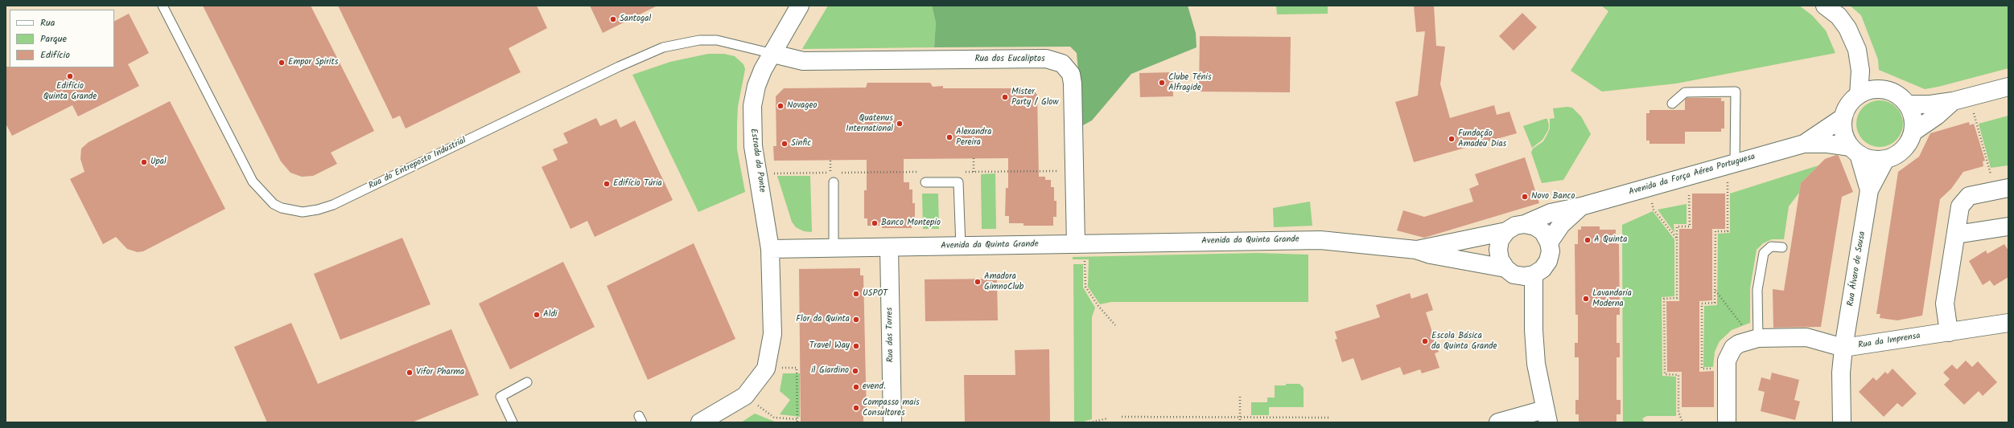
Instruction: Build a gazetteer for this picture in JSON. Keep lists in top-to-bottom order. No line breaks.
{"streets":{"main road":["Rua dos Eucaliptos","Estrada da Ponte","Avenida da Força Aérea Portuguesa","Avenida da Quinta Grande","Rua Álvaro de Sousa","Rua das Torres","Rua da Imprensa"],"lane":["Rua do Entreposto Industrial"]},"crossings":[["Rua dos Eucaliptos","Estrada da Ponte"],["Rua dos Eucaliptos","Rua do Entreposto Industrial"],["Rua dos Eucaliptos","Avenida da Quinta Grande"],["Estrada da Ponte","Rua do Entreposto Industrial"],["Estrada da Ponte","Avenida da Quinta Grande"],["Avenida da Força Aérea Portuguesa","Avenida da Quinta Grande"],["Avenida da Força Aérea Portuguesa","Rua Álvaro de Sousa"],["Avenida da Quinta Grande","Rua das Torres"],["Rua Álvaro de Sousa","Rua da Imprensa"]],"places":["Santogal","Empor Spirits","Edifício Quinta Grande","Clube Ténis Alfragide","Mister Party / Glow","Novageo","Quatenus International","Alexandra Pereira","Fundação Amadeu Dias","Sinfic","Upal","Edifício Túria","Novo Banco","Banco Montepio","A Quinta","Amadora GimnoClub","USPOT","Lavandaria Moderna","Aldi","Flor da Quinta","Escola Básica da Quinta Grande","Travel Way","il Giardino","Vifor Pharma","evend.","Compasso mais Consultores"],"legend":["Rua","Parque","Edifício"]}
